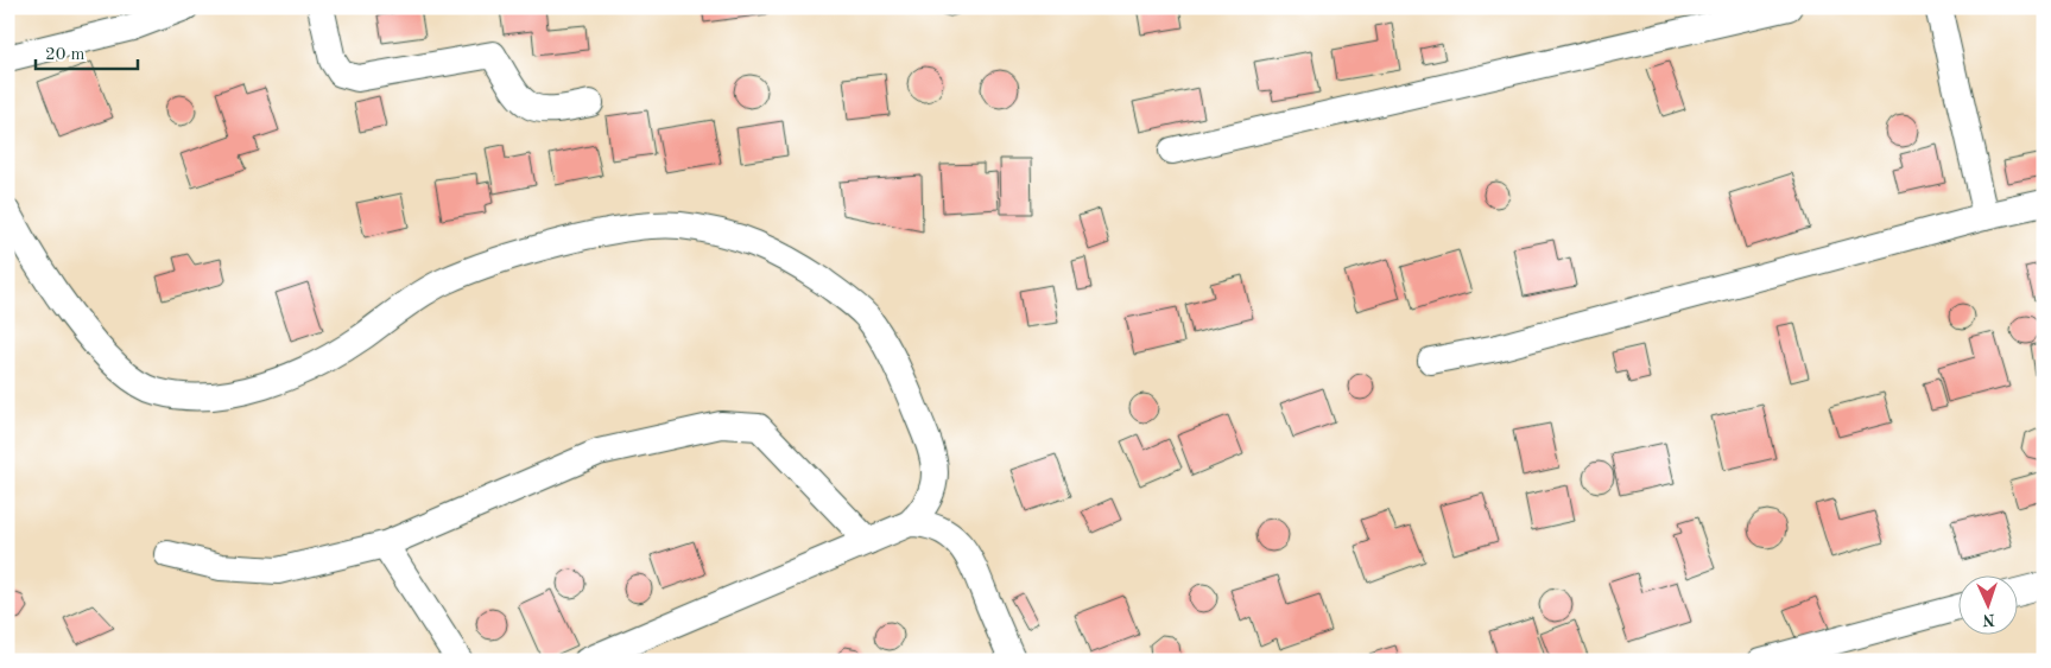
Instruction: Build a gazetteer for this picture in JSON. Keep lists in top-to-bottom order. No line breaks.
{"scale_bar":"20 m","north":"bottom"}
